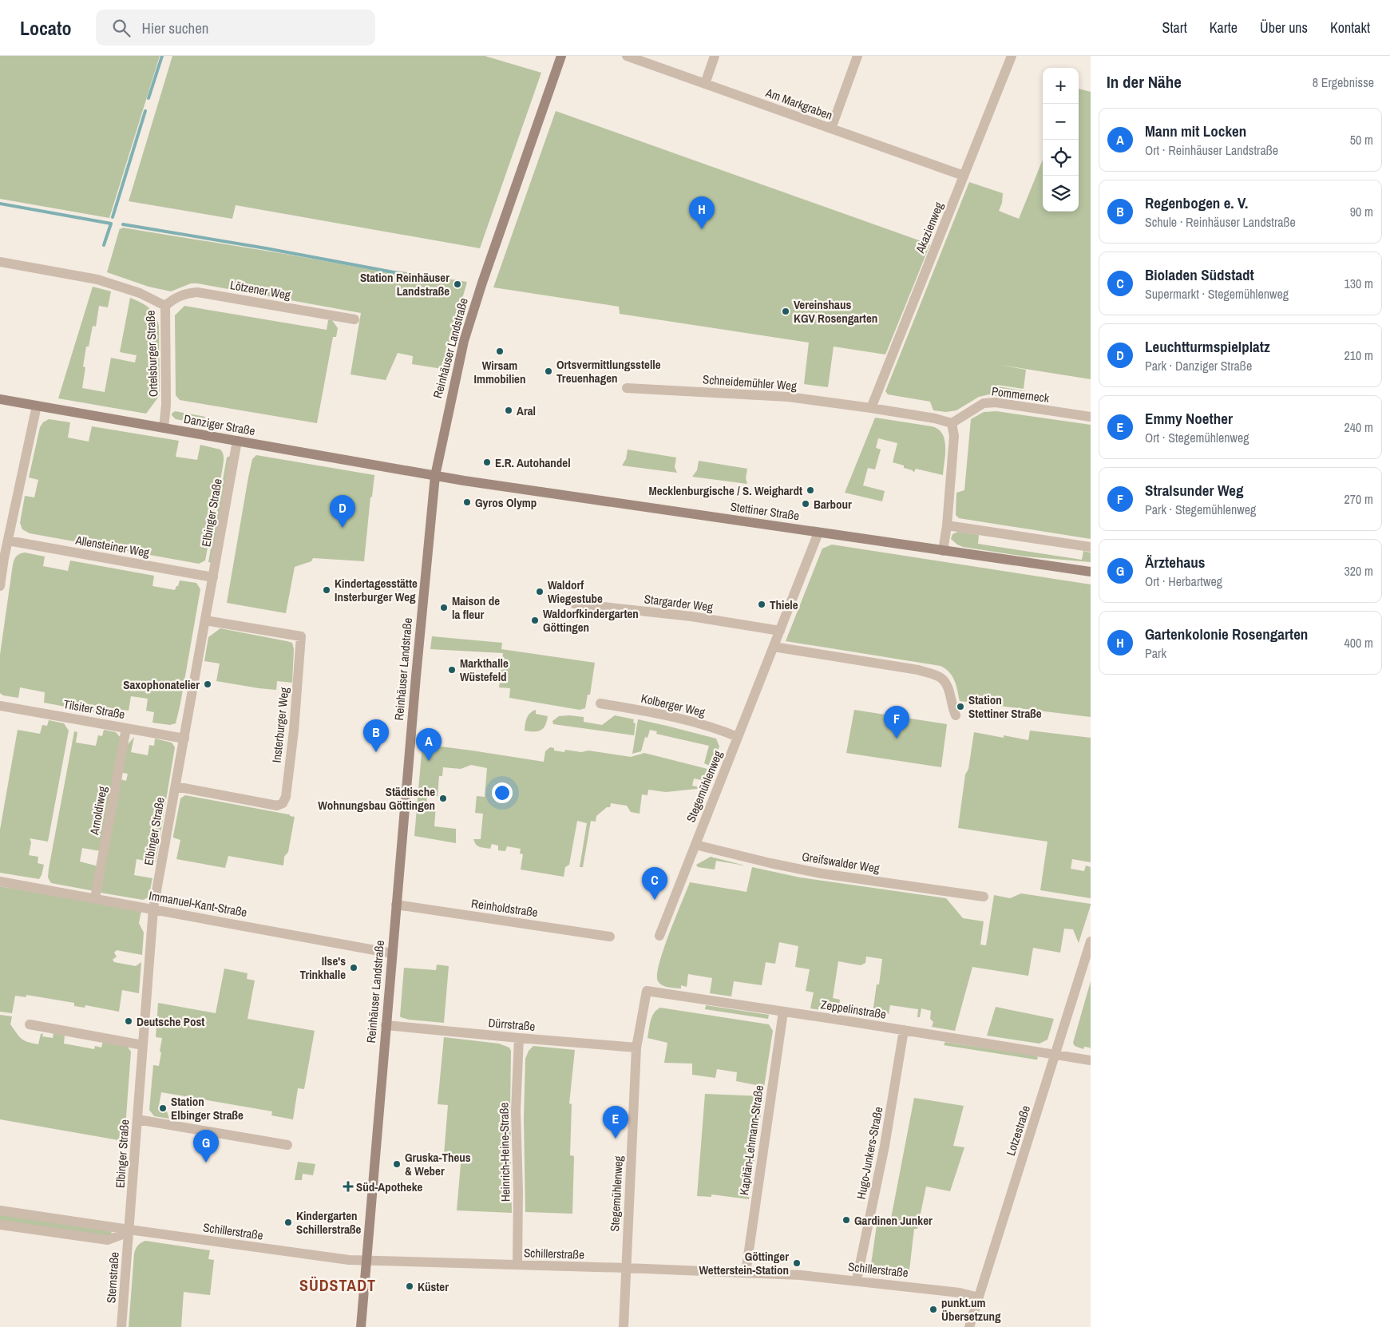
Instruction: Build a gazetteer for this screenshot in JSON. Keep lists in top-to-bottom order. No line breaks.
{"streets":{"main road":["Reinhäuser Landstraße","Danziger Straße","Stettiner Straße"],"street":["Am Markgraben","Akazienweg","Lötzener Weg","Ortelsburger Straße","Schneidemühler Weg","Pommerneck","Elbinger Straße","Allensteiner Weg","Stargarder Weg","Kolberger Weg","Tilsiter Straße","Insterburger Weg","Stegemühlenweg","Arnoldiweg","Greifswalder Weg","Immanuel-Kant-Straße","Reinholdstraße","Zeppelinstraße","Dürrstraße","Lotzestraße","Kapitän-Lehmann-Straße","Heinrich-Heine-Straße","Hugo-Junkers-Straße","Schillerstraße","Sternstraße"]},"crossings":[["Am Markgraben","Akazienweg"],["Akazienweg","Schneidemühler Weg"],["Lötzener Weg","Ortelsburger Straße"],["Reinhäuser Landstraße","Danziger Straße"],["Reinhäuser Landstraße","Stettiner Straße"],["Reinhäuser Landstraße","Immanuel-Kant-Straße"],["Reinhäuser Landstraße","Reinholdstraße"],["Reinhäuser Landstraße","Dürrstraße"],["Reinhäuser Landstraße","Schillerstraße"],["Ortelsburger Straße","Danziger Straße"],["Danziger Straße","Stettiner Straße"],["Danziger Straße","Elbinger Straße"],["Stettiner Straße","Stegemühlenweg"],["Elbinger Straße","Allensteiner Weg"],["Elbinger Straße","Tilsiter Straße"],["Elbinger Straße","Insterburger Weg"],["Elbinger Straße","Immanuel-Kant-Straße"],["Elbinger Straße","Schillerstraße"],["Elbinger Straße","Sternstraße"],["Stargarder Weg","Stegemühlenweg"],["Kolberger Weg","Stegemühlenweg"],["Tilsiter Straße","Arnoldiweg"],["Stegemühlenweg","Greifswalder Weg"],["Stegemühlenweg","Zeppelinstraße"],["Stegemühlenweg","Dürrstraße"],["Stegemühlenweg","Schillerstraße"],["Arnoldiweg","Immanuel-Kant-Straße"],["Zeppelinstraße","Lotzestraße"],["Zeppelinstraße","Kapitän-Lehmann-Straße"],["Zeppelinstraße","Hugo-Junkers-Straße"],["Dürrstraße","Heinrich-Heine-Straße"],["Lotzestraße","Schillerstraße"],["Kapitän-Lehmann-Straße","Schillerstraße"],["Heinrich-Heine-Straße","Schillerstraße"],["Hugo-Junkers-Straße","Schillerstraße"],["Schillerstraße","Sternstraße"]],"districts":["SÜDSTADT"],"places":{"other":["Station Reinhäuser Landstraße","Vereinshaus KGV Rosengarten","Wirsam Immobilien","Ortsvermittlungsstelle Treuenhagen","Aral","E.R. Autohandel","Mecklenburgische / S. Weighardt","Gyros Olymp","Barbour","Kindertagesstätte Insterburger Weg","Waldorf Wiegestube","Thiele","Maison de la fleur","Waldorfkindergarten Göttingen","Markthalle Wüstefeld","Saxophonatelier","Station Stettiner Straße","Städtische Wohnungsbau Göttingen","Ilse's Trinkhalle","Deutsche Post","Station Elbinger Straße","Gruska-Theus & Weber","Gardinen Junker","Kindergarten Schillerstraße","Göttinger Wetterstein-Station","Küster","punkt.um Übersetzung"],"health":["Süd-Apotheke"]},"page":{"header":"Locato","search":"Hier suchen","nav":["Start","Karte","Über uns","Kontakt"],"heading":["In der Nähe","8 Ergebnisse"],"map_buttons":["+","−"],"list":[{"mark":"A","name":"Mann mit Locken","note":"Ort · Reinhäuser Landstraße","value":"50 m"},{"mark":"B","name":"Regenbogen e. V.","note":"Schule · Reinhäuser Landstraße","value":"90 m"},{"mark":"C","name":"Bioladen Südstadt","note":"Supermarkt · Stegemühlenweg","value":"130 m"},{"mark":"D","name":"Leuchtturmspielplatz","note":"Park · Danziger Straße","value":"210 m"},{"mark":"E","name":"Emmy Noether","note":"Ort · Stegemühlenweg","value":"240 m"},{"mark":"F","name":"Stralsunder Weg","note":"Park · Stegemühlenweg","value":"270 m"},{"mark":"G","name":"Ärztehaus","note":"Ort · Herbartweg","value":"320 m"},{"mark":"H","name":"Gartenkolonie Rosengarten","note":"Park","value":"400 m"}],"pins":["H","D","F","B","A","C","E","G"]}}
